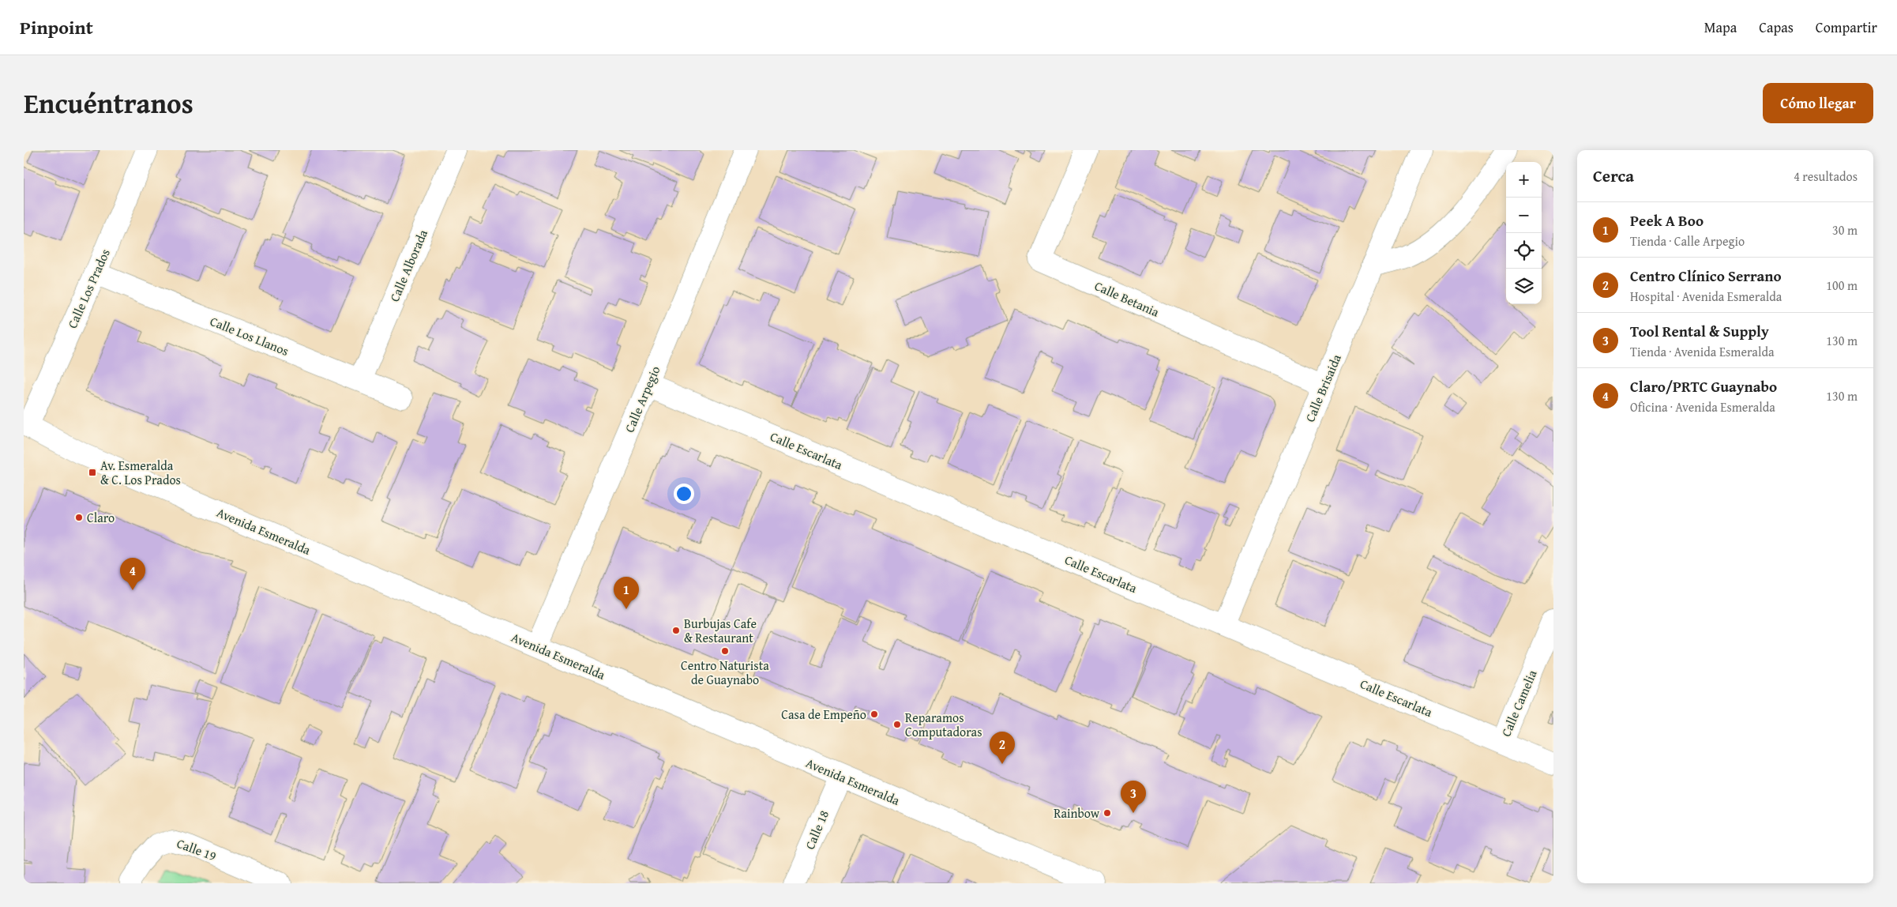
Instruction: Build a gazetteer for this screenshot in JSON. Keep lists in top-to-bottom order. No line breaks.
{"streets":{"street":["Calle Alborada","Calle Los Prados","Calle Betania","Calle Los Llanos","Calle Brisaida","Calle Arpegio","Calle Escarlata","Avenida Esmeralda","Calle Camelia","Calle 18","Calle 19"]},"crossings":[["Calle Alborada","Calle Los Llanos"],["Calle Los Prados","Calle Los Llanos"],["Calle Los Prados","Avenida Esmeralda"],["Calle Betania","Calle Brisaida"],["Calle Brisaida","Calle Escarlata"],["Calle Arpegio","Calle Escarlata"],["Calle Arpegio","Avenida Esmeralda"],["Calle Escarlata","Calle Camelia"],["Avenida Esmeralda","Calle 18"]],"places":{"transit":["Av. Esmeralda & C. Los Prados"],"other":["Claro","Burbujas Cafe & Restaurant","Centro Naturista de Guaynabo","Casa de Empeño","Reparamos Computadoras","Rainbow"]},"page":{"header":"Pinpoint","nav":["Mapa","Capas","Compartir"],"title":"Encuéntranos","buttons":"Cómo llegar","heading":["Cerca","4 resultados"],"map_buttons":["+","−"],"list":[{"mark":"1","name":"Peek A Boo","note":"Tienda · Calle Arpegio","value":"30 m"},{"mark":"2","name":"Centro Clínico Serrano","note":"Hospital · Avenida Esmeralda","value":"100 m"},{"mark":"3","name":"Tool Rental & Supply","note":"Tienda · Avenida Esmeralda","value":"130 m"},{"mark":"4","name":"Claro/PRTC Guaynabo","note":"Oficina · Avenida Esmeralda","value":"130 m"}],"pins":["4","1","2","3"]}}
